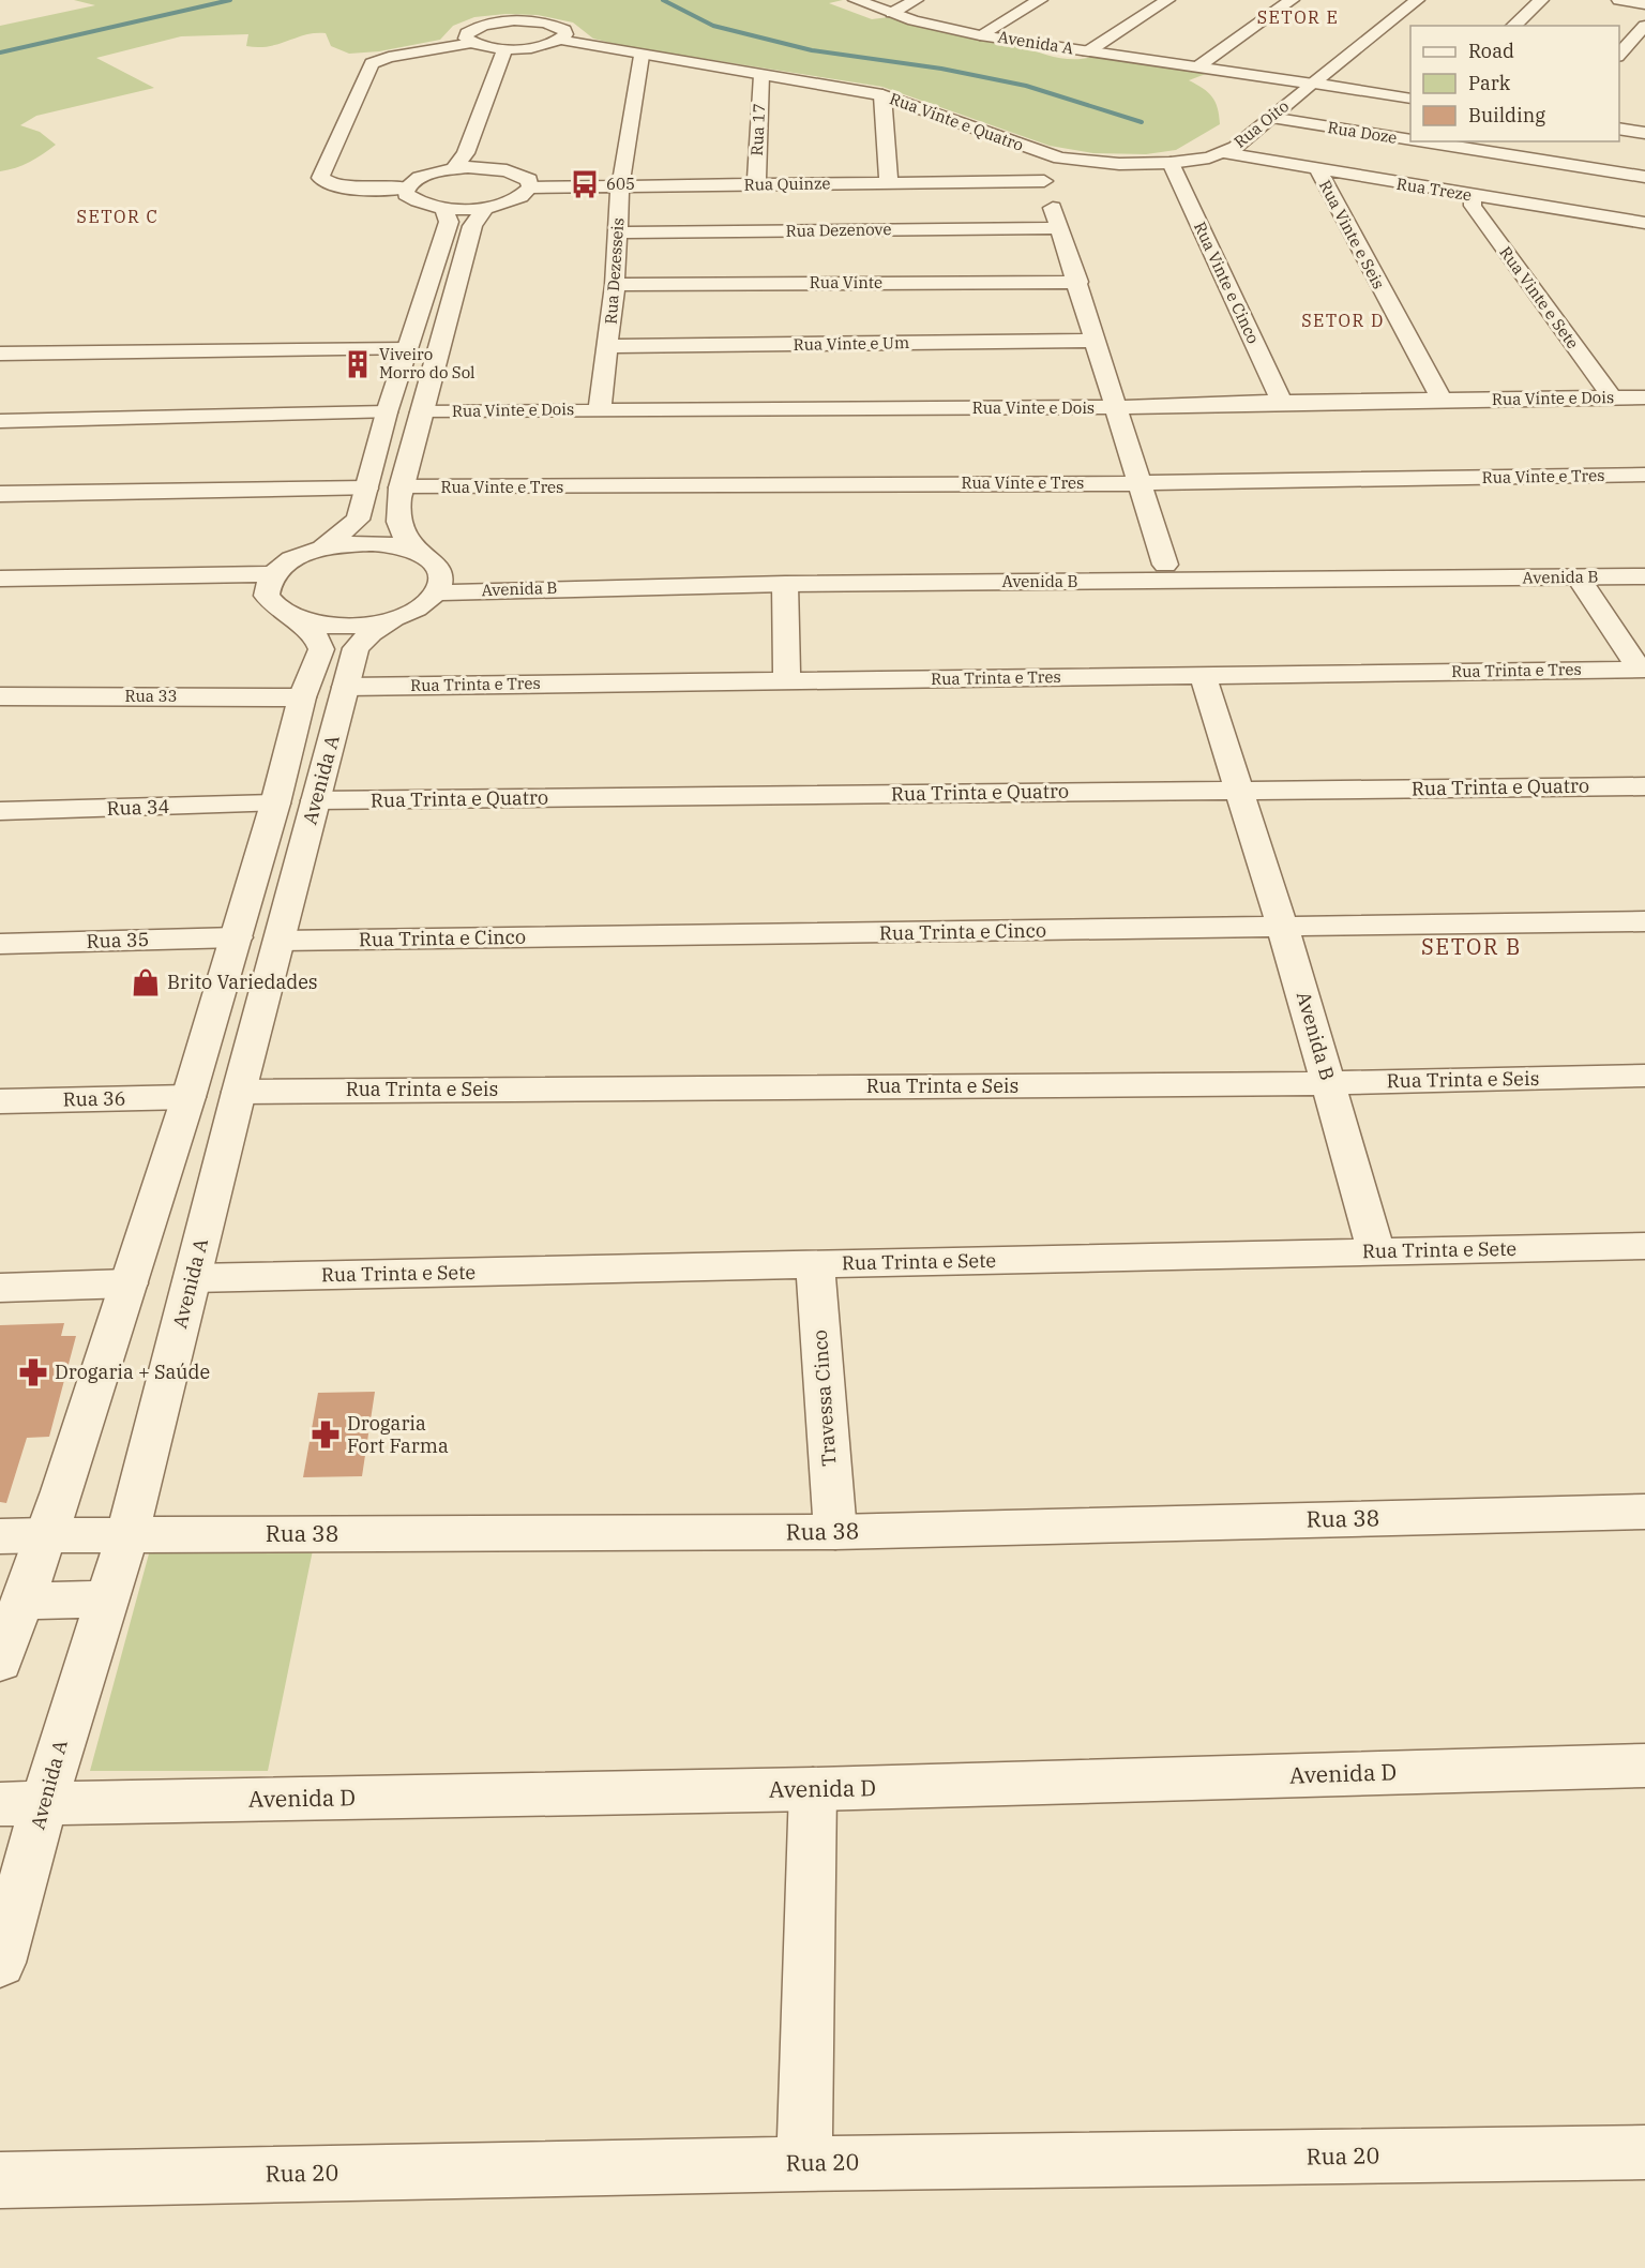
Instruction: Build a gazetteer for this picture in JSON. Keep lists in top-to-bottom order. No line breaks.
{"streets":{"street":["Avenida A","Rua Vinte e Quatro","Rua Oito","Rua 17","Rua Doze","Rua Quinze","Rua Treze","Rua Dezenove","Rua Vinte e Seis","Rua Dezesseis","Rua Vinte","Rua Vinte e Cinco","Rua Vinte e Sete","Rua Vinte e Um","Rua Vinte e Dois","Rua Vinte e Tres","Avenida B","Rua Trinta e Tres","Rua 33","Rua Trinta e Quatro","Rua 34","Rua Trinta e Cinco","Rua 35","Rua Trinta e Seis","Rua 36","Rua Trinta e Sete","Travessa Cinco","Rua 38","Avenida D","Rua 20"]},"crossings":[["Avenida A","Rua Oito"],["Avenida A","Rua Trinta e Tres"],["Avenida A","Rua 33"],["Avenida A","Rua Trinta e Quatro"],["Avenida A","Rua 34"],["Avenida A","Rua Trinta e Cinco"],["Avenida A","Rua 35"],["Avenida A","Rua Trinta e Seis"],["Avenida A","Rua 36"],["Avenida A","Rua Trinta e Sete"],["Avenida A","Rua 38"],["Avenida A","Avenida D"],["Rua Vinte e Quatro","Rua Oito"],["Rua Vinte e Quatro","Rua 17"],["Rua Vinte e Quatro","Rua Quinze"],["Rua Vinte e Quatro","Rua Dezenove"],["Rua Vinte e Quatro","Rua Dezesseis"],["Rua Vinte e Quatro","Rua Vinte"],["Rua Vinte e Quatro","Rua Vinte e Um"],["Rua Vinte e Quatro","Rua Vinte e Dois"],["Rua Vinte e Quatro","Rua Vinte e Tres"],["Rua Vinte e Quatro","Avenida B"],["Rua Oito","Rua Doze"],["Rua Oito","Rua Treze"],["Rua Oito","Rua Vinte e Cinco"],["Rua 17","Rua Quinze"],["Rua Quinze","Rua Dezesseis"],["Rua Treze","Rua Vinte e Seis"],["Rua Treze","Rua Vinte e Sete"],["Rua Dezenove","Rua Dezesseis"],["Rua Vinte e Seis","Rua Vinte e Dois"],["Rua Dezesseis","Rua Vinte"],["Rua Dezesseis","Rua Vinte e Um"],["Rua Dezesseis","Rua Vinte e Dois"],["Rua Vinte e Cinco","Rua Vinte e Dois"],["Rua Vinte e Sete","Rua Vinte e Dois"],["Avenida B","Rua Trinta e Tres"],["Avenida B","Rua Trinta e Quatro"],["Avenida B","Rua Trinta e Cinco"],["Avenida B","Rua Trinta e Seis"],["Avenida B","Rua Trinta e Sete"],["Rua Trinta e Sete","Travessa Cinco"],["Travessa Cinco","Rua 38"]],"districts":["SETOR E","SETOR C","SETOR D","SETOR B"],"places":{"bus stop":["605"],"building":["Viveiro Morro do Sol"],"shop":["Brito Variedades"],"pharmacy":["Drogaria + Saúde","Drogaria Fort Farma"]},"legend":["Road","Park","Building"]}
